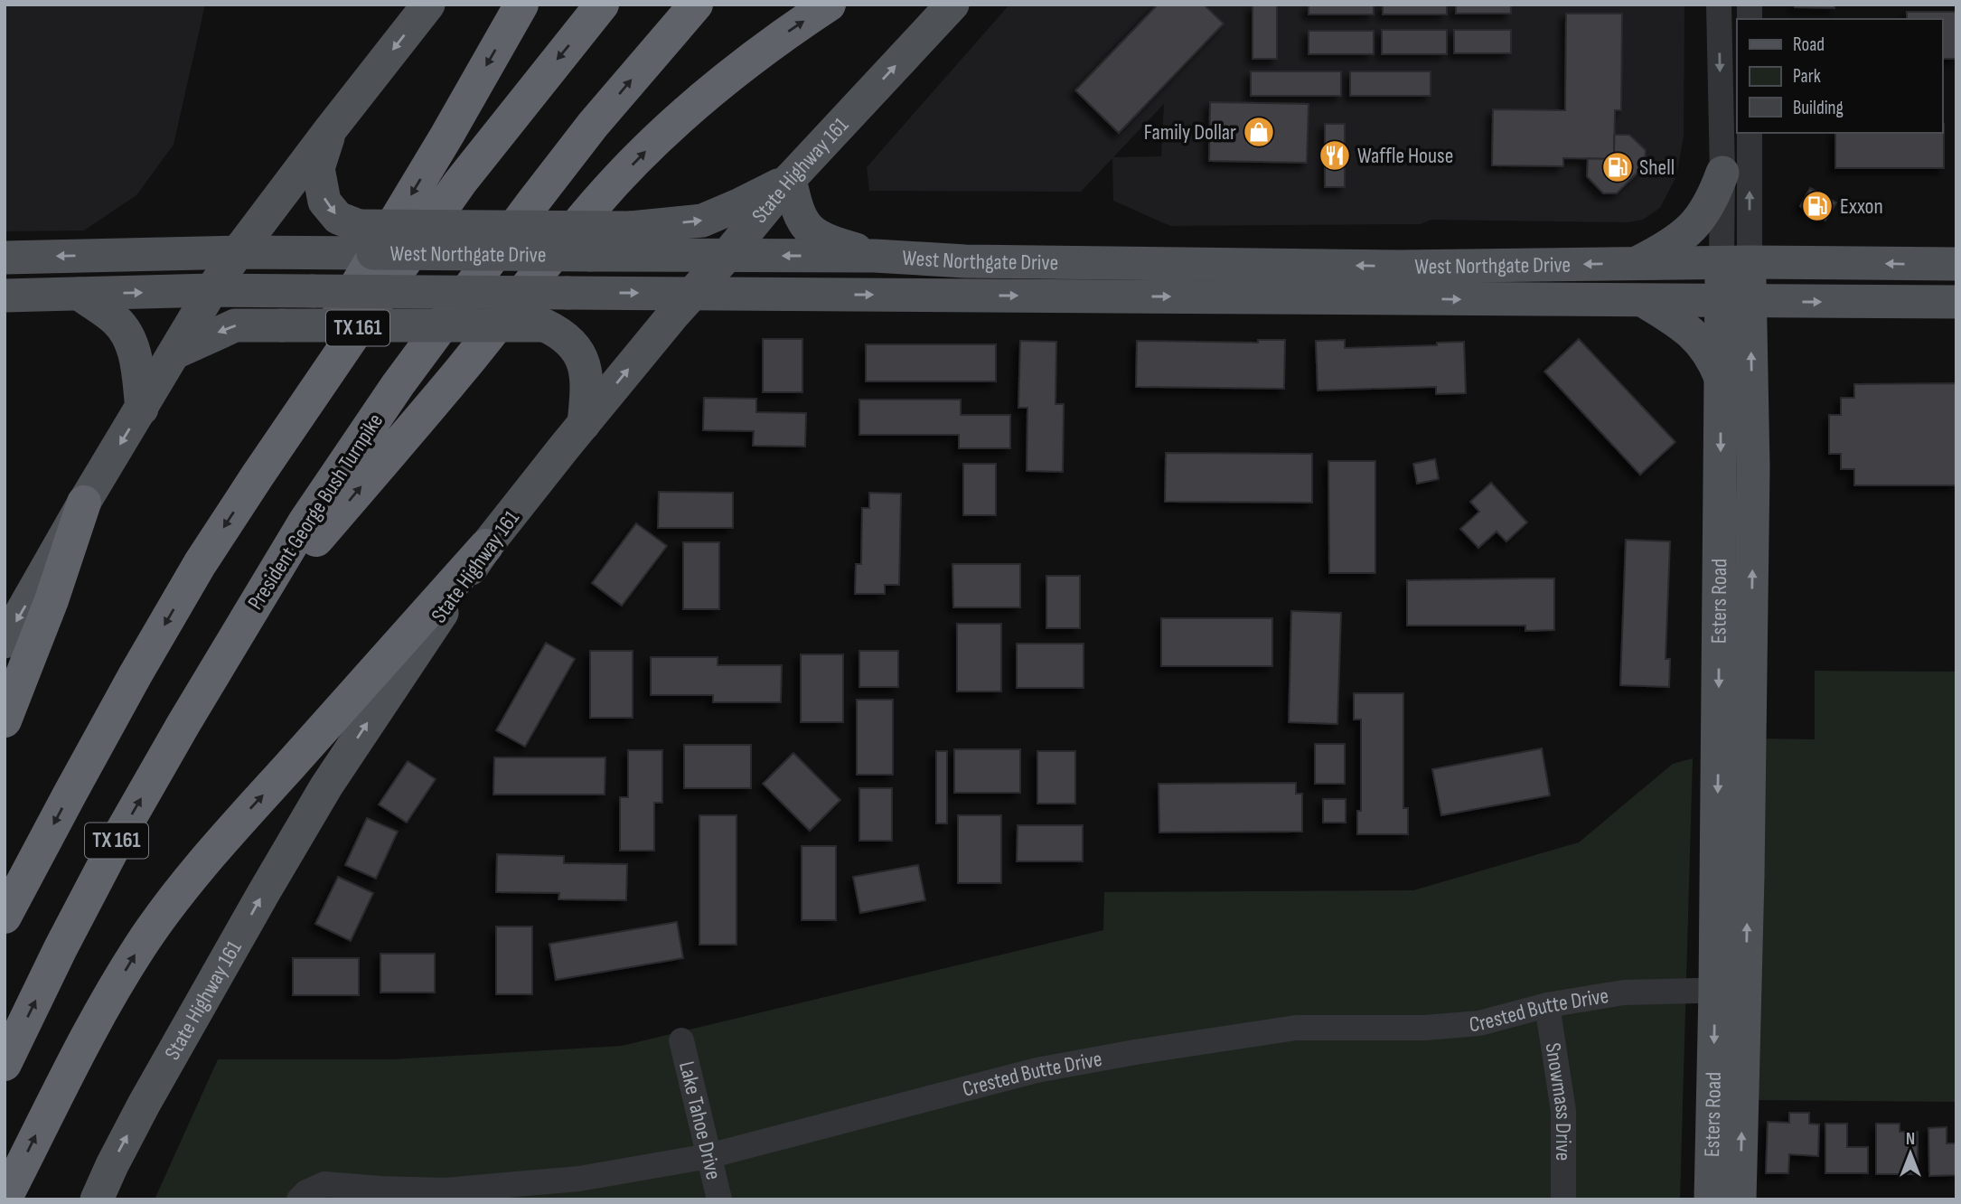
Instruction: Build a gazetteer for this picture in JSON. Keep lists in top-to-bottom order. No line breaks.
{"streets":{"highway":["TX 161","President George Bush Turnpike"],"main road":["State Highway 161","West Northgate Drive","Esters Road"],"street":["Crested Butte Drive","Snowmass Drive","Lake Tahoe Drive"]},"crossings":[["State Highway 161","West Northgate Drive"],["West Northgate Drive","Esters Road"],["Esters Road","Crested Butte Drive"],["Crested Butte Drive","Snowmass Drive"],["Crested Butte Drive","Lake Tahoe Drive"]],"one_way":["State Highway 161"],"places":{"shop":["Family Dollar"],"restaurant":["Waffle House"],"fuel station":["Shell","Exxon"]},"legend":["Road","Park","Building"],"north":"top"}
